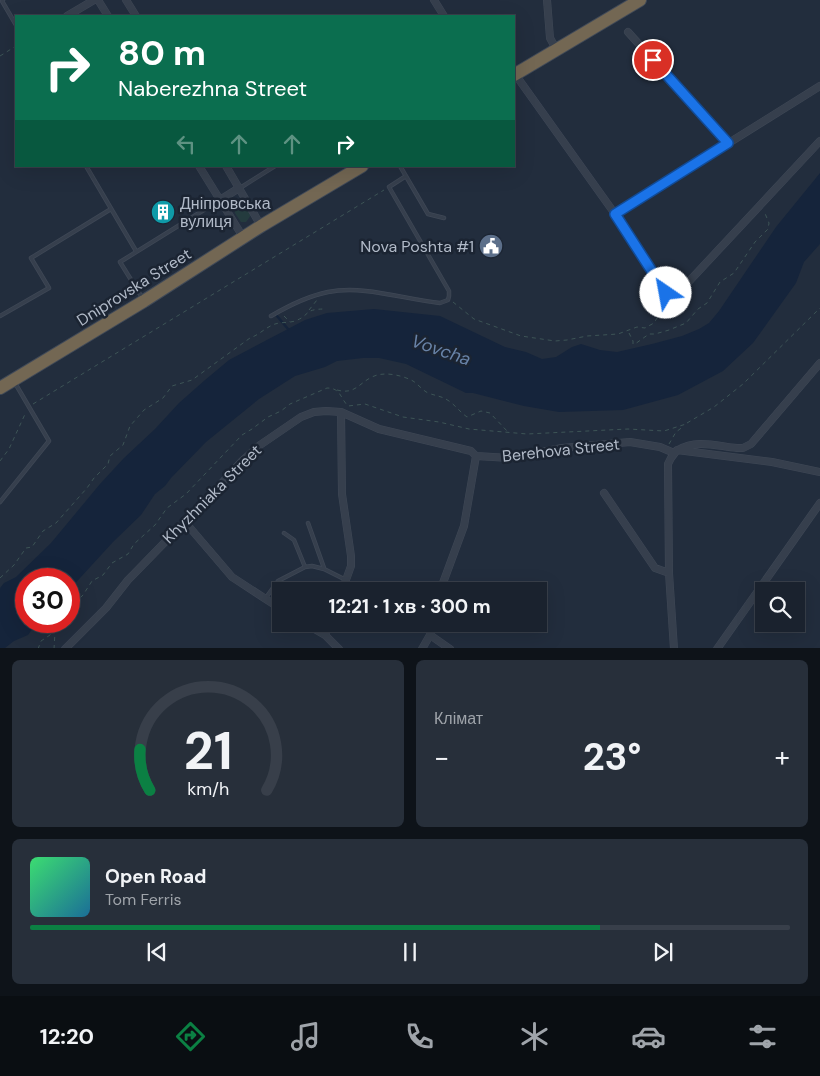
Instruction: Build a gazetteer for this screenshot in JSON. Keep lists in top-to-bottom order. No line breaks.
{"streets":{"highway":["Dniprovska Street"],"street":["Berehova Street","Khyzhniaka Street"]},"crossings":[["Berehova Street","Khyzhniaka Street"]],"water":["Vovcha"],"places":{"building":["Дніпровська вулиця"],"public building":["Nova Poshta #1"]},"page":{"turn":["80 m","Naberezhna Street"],"limit":"30","trip":"12:21 · 1 хв · 300 m","tile":"Клімат","heat":["−","23°","+"],"song":["Open Road","Tom Ferris"],"tabs":"12:20","gauge":["21","km/h"]}}
